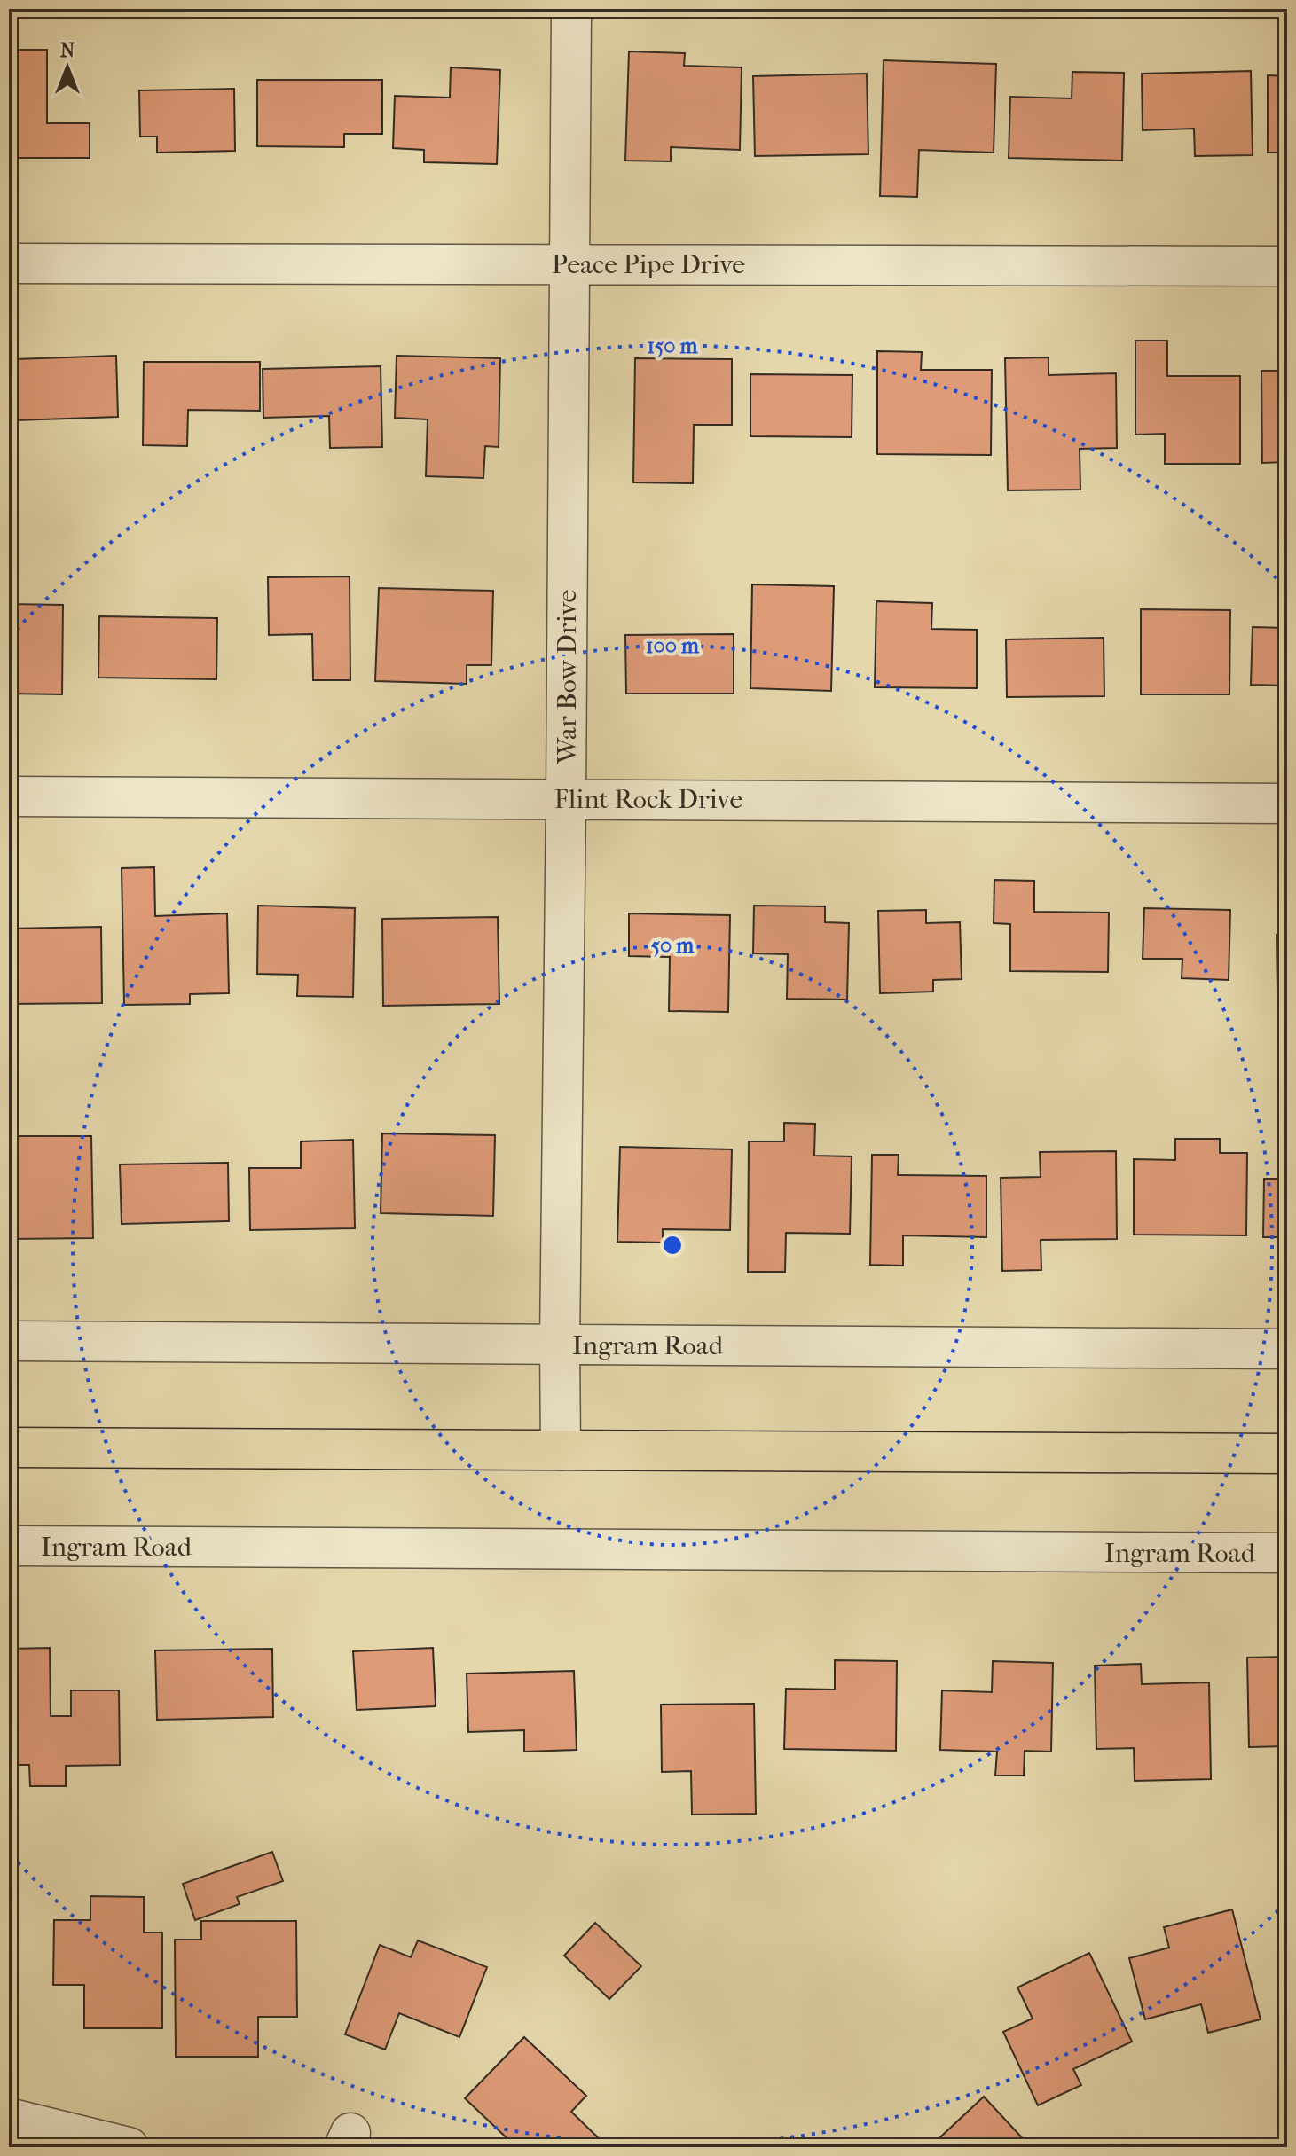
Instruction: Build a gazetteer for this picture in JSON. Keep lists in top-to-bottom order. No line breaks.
{"streets":{"street":["Peace Pipe Drive","War Bow Drive","Flint Rock Drive","Ingram Road"]},"crossings":[["Peace Pipe Drive","War Bow Drive"],["War Bow Drive","Flint Rock Drive"],["War Bow Drive","Ingram Road"]],"north":"top","rings":["150 m","100 m","50 m"]}
